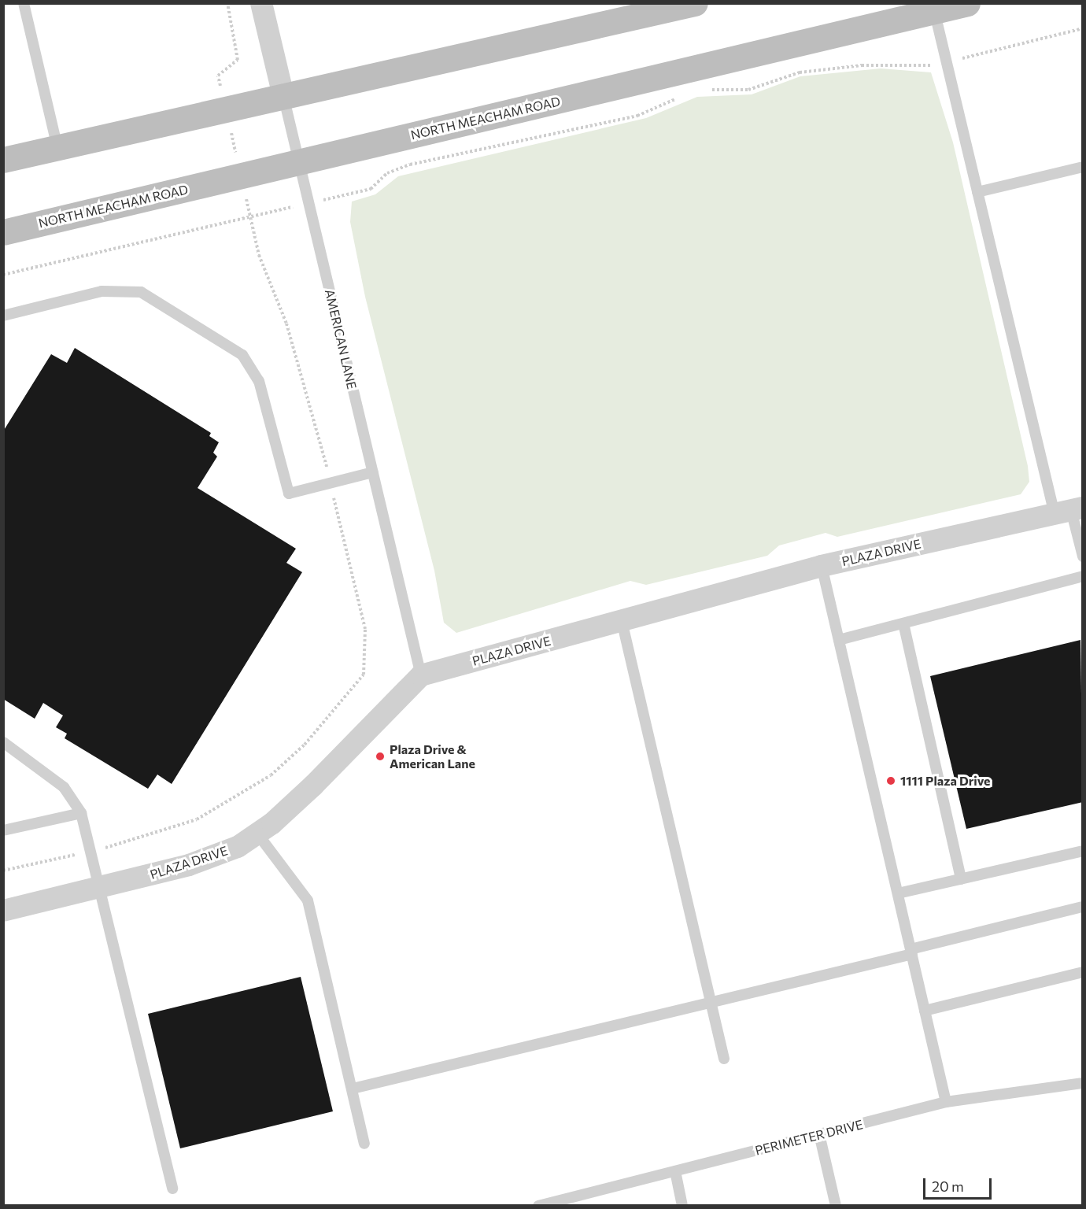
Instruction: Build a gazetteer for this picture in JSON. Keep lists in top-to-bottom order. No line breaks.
{"streets":{"main road":["NORTH MEACHAM ROAD"],"street":["AMERICAN LANE","PLAZA DRIVE"],"lane":["PERIMETER DRIVE"]},"crossings":[["NORTH MEACHAM ROAD","AMERICAN LANE"],["AMERICAN LANE","PLAZA DRIVE"]],"places":["Plaza Drive & American Lane","1111 Plaza Drive"],"scale_bar":"20 m"}
